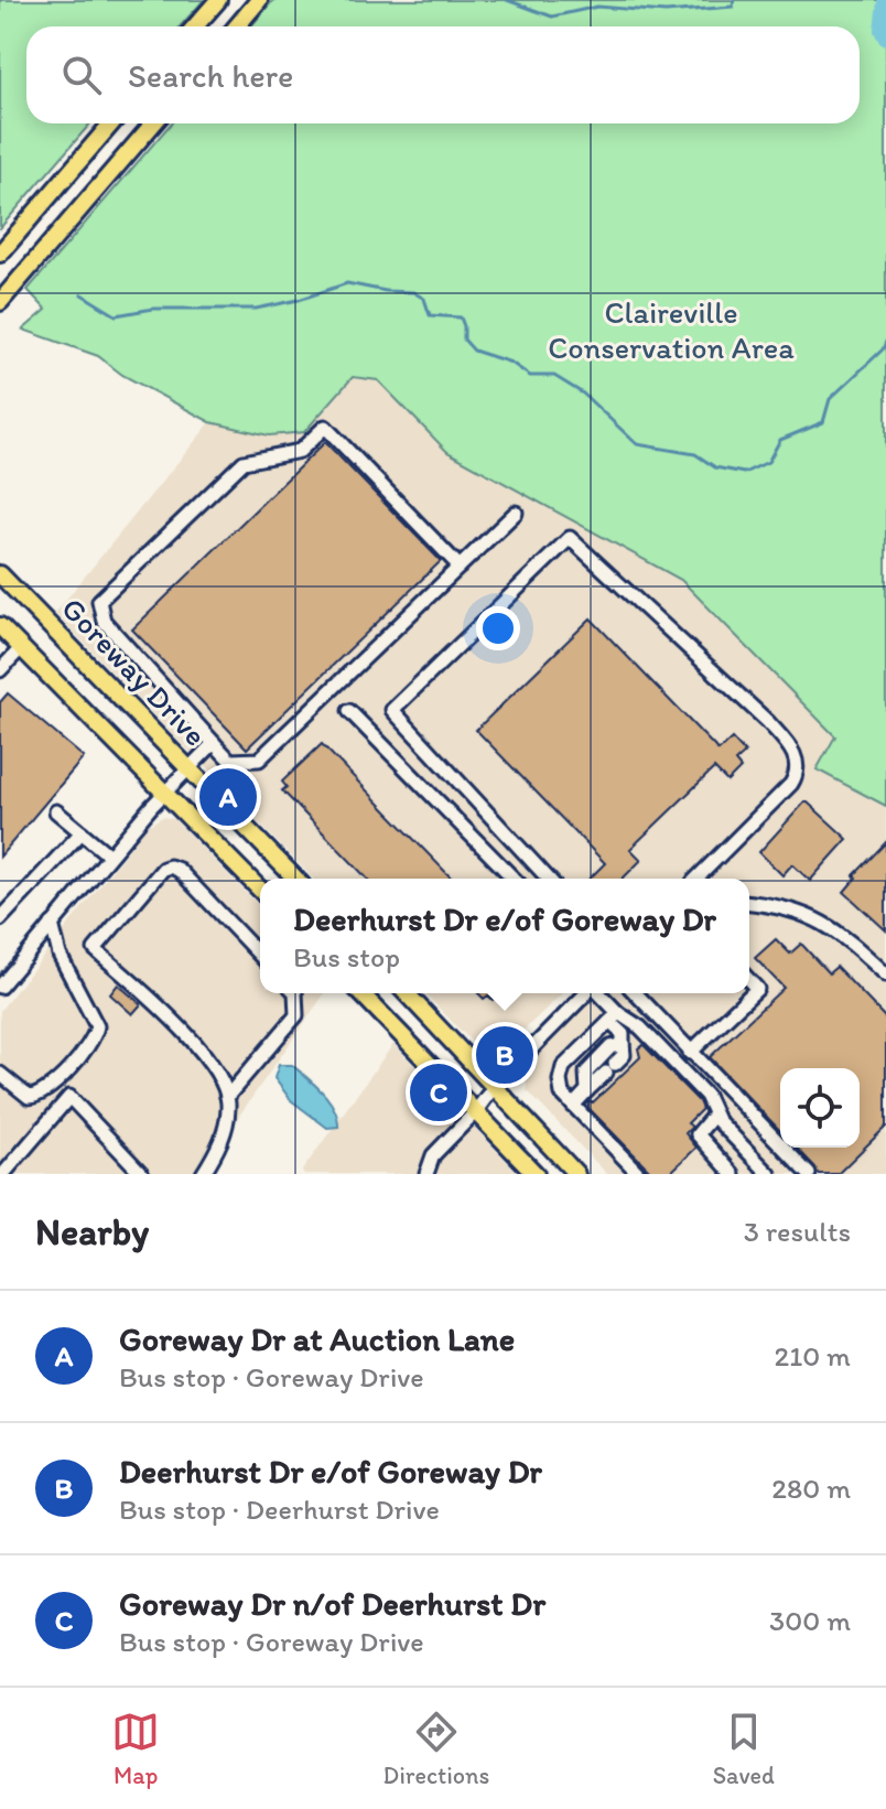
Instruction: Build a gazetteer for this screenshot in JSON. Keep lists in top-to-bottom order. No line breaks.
{"streets":{"main road":["Goreway Drive"]},"parks":["Claireville Conservation Area"],"page":{"search":"Search here","pins":["A","B","C"],"popup":["Deerhurst Dr e/of Goreway Dr","Bus stop"],"heading":["Nearby","3 results"],"list":[{"mark":"A","name":"Goreway Dr at Auction Lane","note":"Bus stop · Goreway Drive","value":"210 m"},{"mark":"B","name":"Deerhurst Dr e/of Goreway Dr","note":"Bus stop · Deerhurst Drive","value":"280 m"},{"mark":"C","name":"Goreway Dr n/of Deerhurst Dr","note":"Bus stop · Goreway Drive","value":"300 m"}],"nav":["Map","Directions","Saved"]}}
